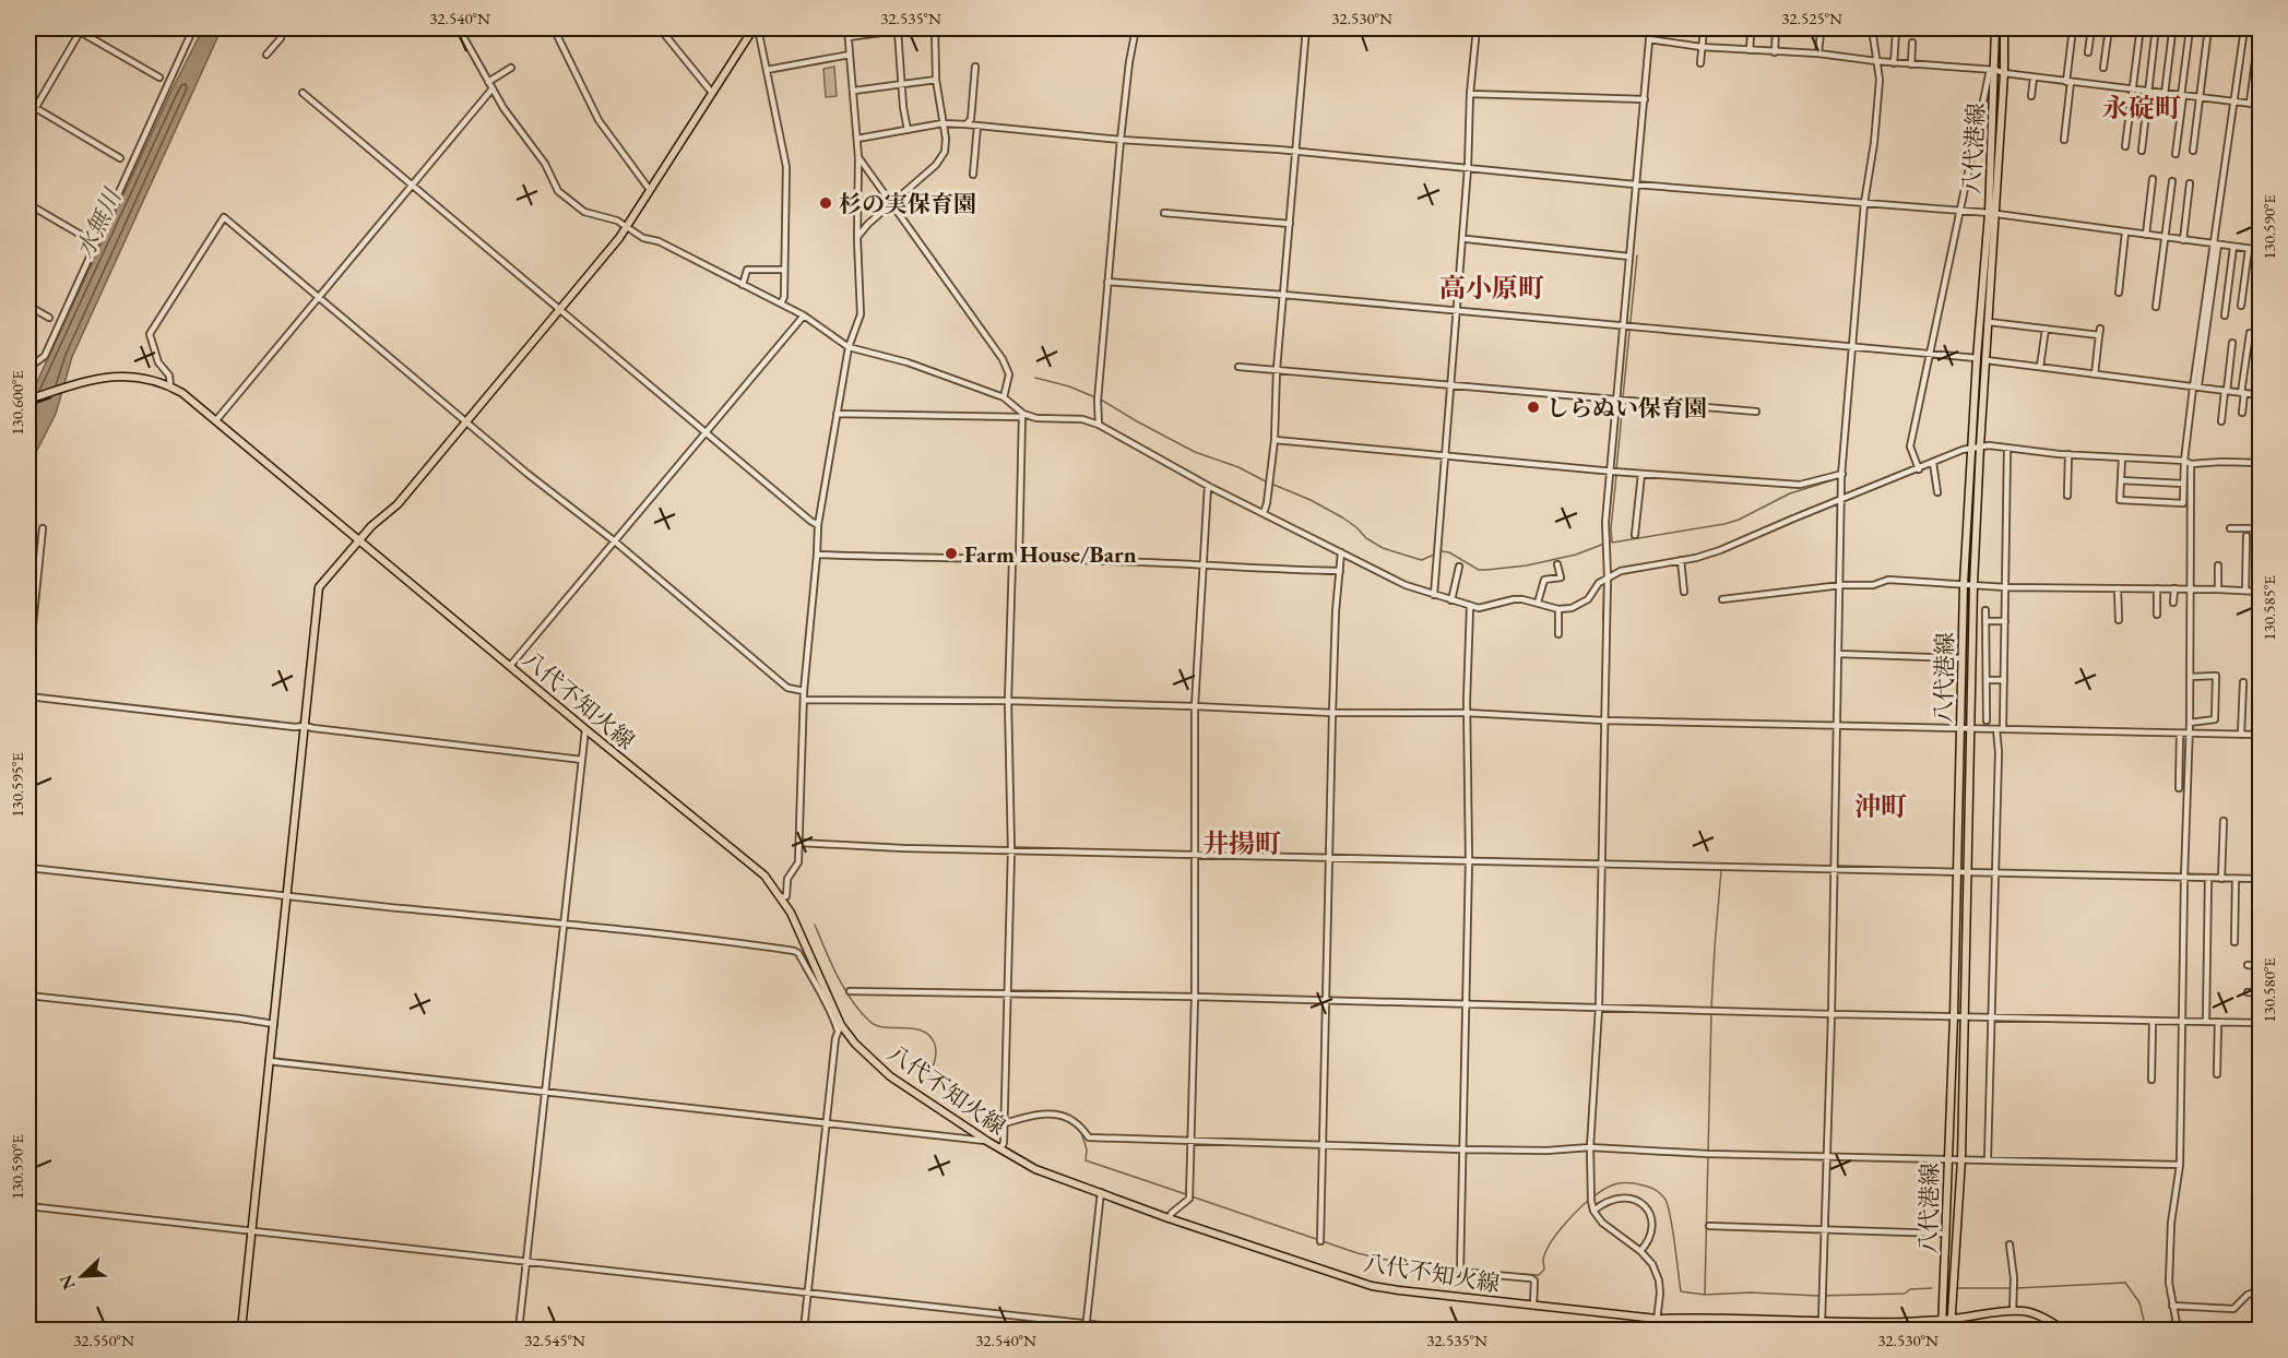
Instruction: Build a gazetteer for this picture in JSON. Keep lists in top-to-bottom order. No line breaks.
{"streets":{"main road":["八代港線","八代不知火線"]},"crossings":[["八代港線","八代不知火線"]],"districts":["永碇町","高小原町","沖町","井揚町"],"water":["水無川"],"places":["杉の実保育園","しらぬい保育園","Farm House/Barn"],"north":"bottom left","coordinates":["32.540°N","32.535°N","32.530°N","32.525°N","130.590°E","130.600°E","130.585°E","130.595°E","130.580°E","32.550°N","32.545°N"]}
